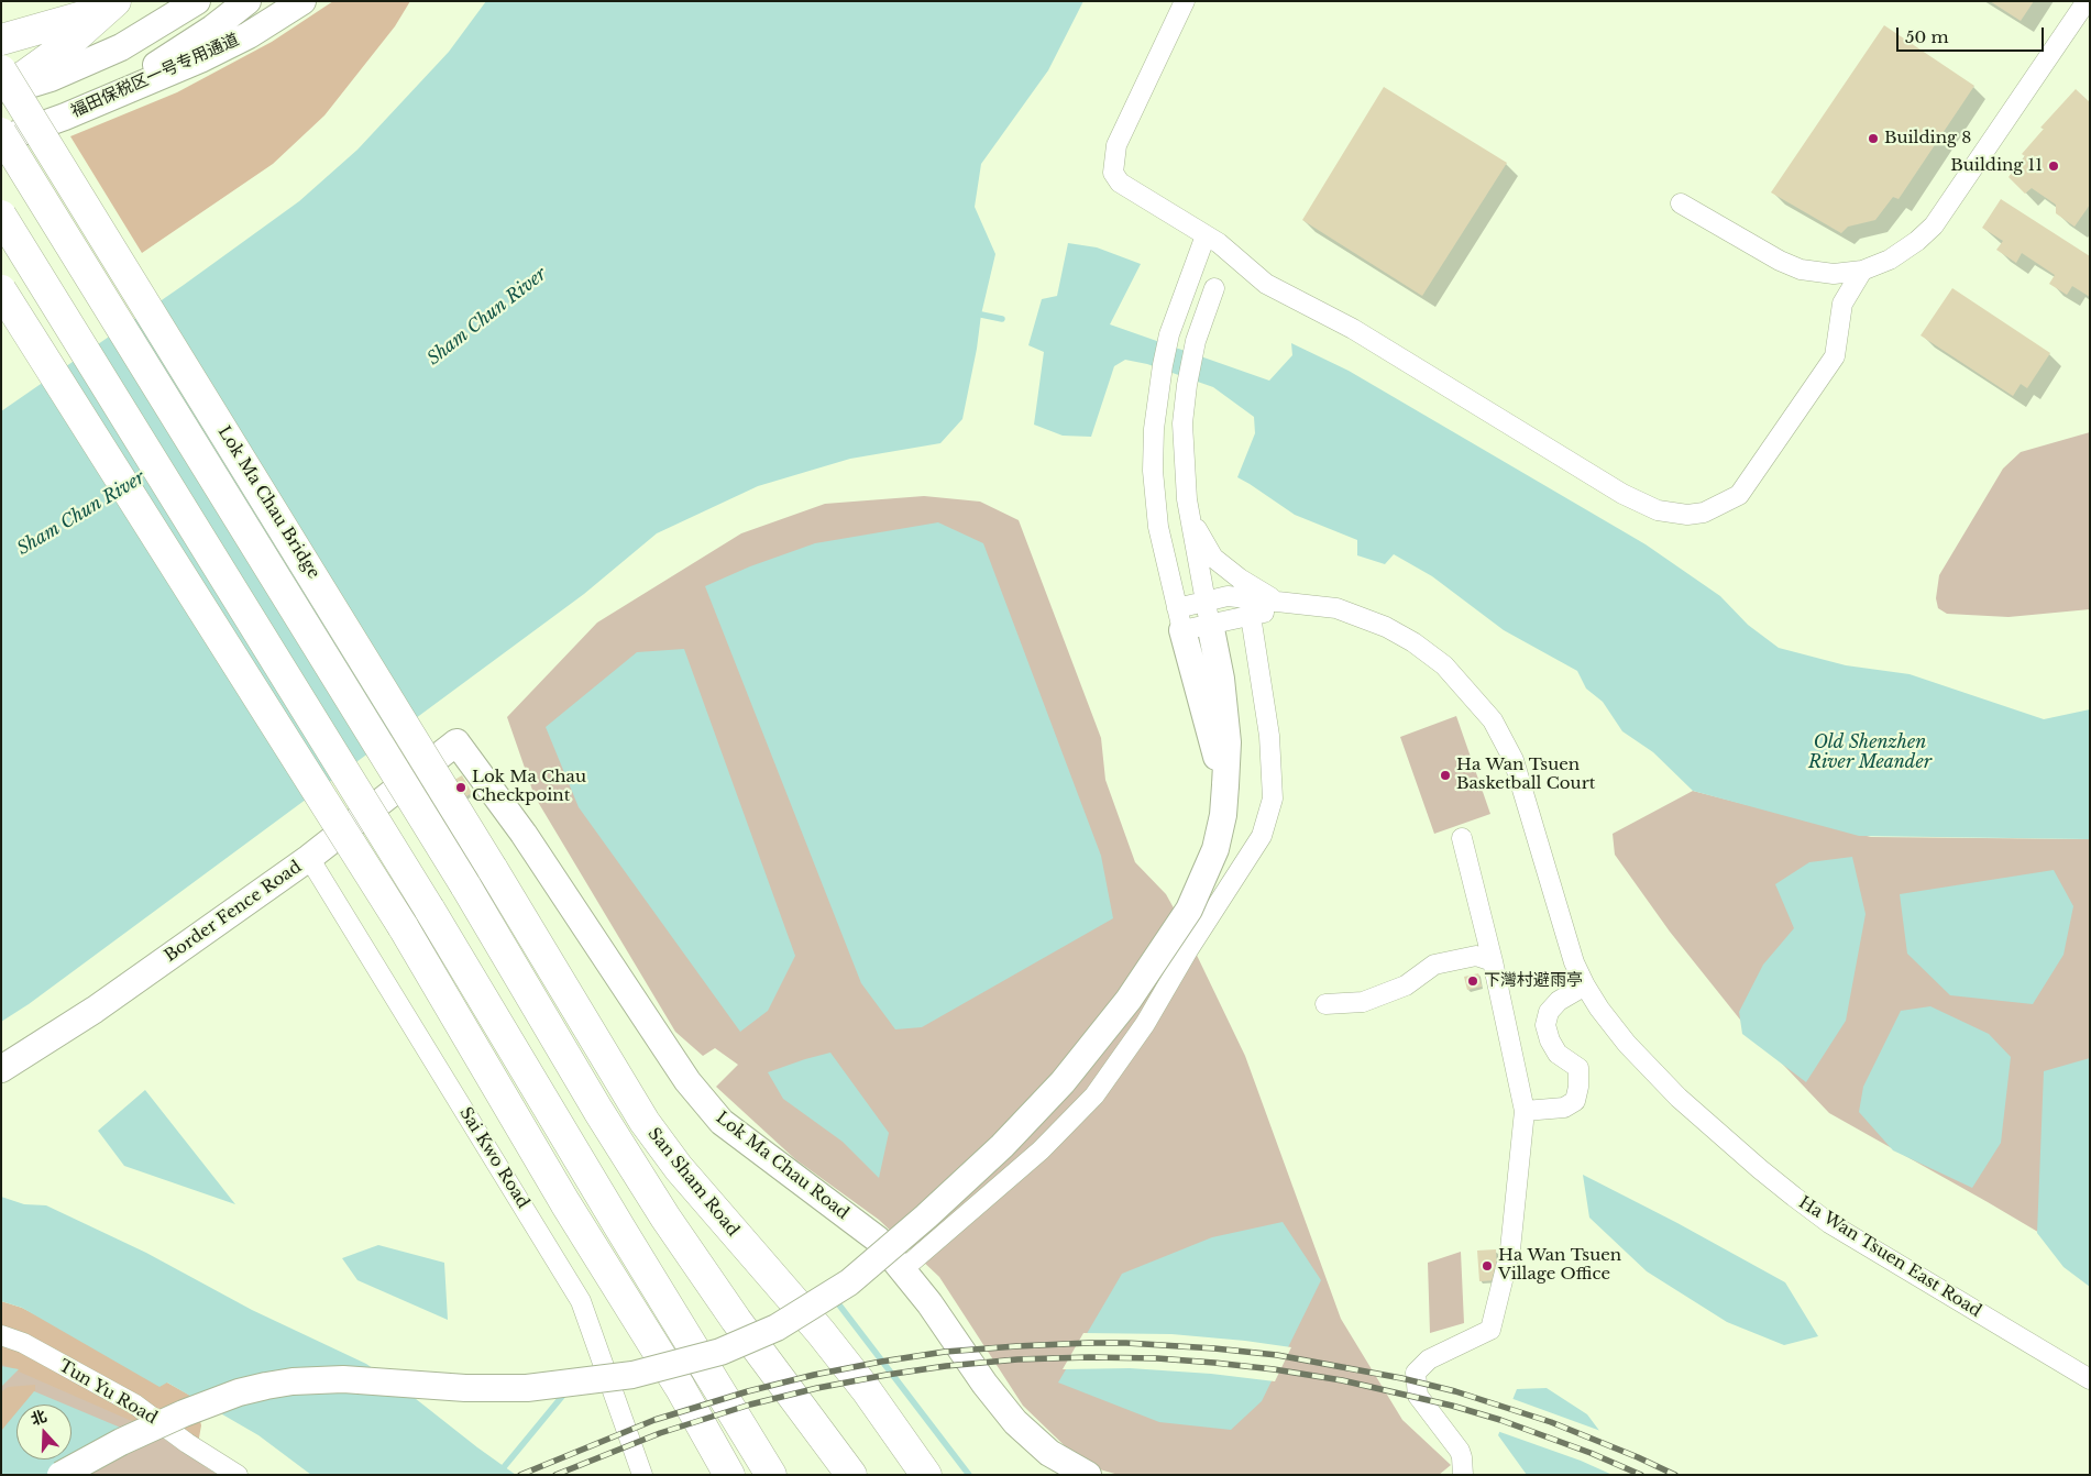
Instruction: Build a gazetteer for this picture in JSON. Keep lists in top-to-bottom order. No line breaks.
{"streets":{"main road":["Lok Ma Chau Bridge","San Sham Road"],"street":["福田保税区一号专用通道","Border Fence Road","Sai Kwo Road","Lok Ma Chau Road","Ha Wan Tsuen East Road","Tun Yu Road"]},"crossings":[["福田保税区一号专用通道","Lok Ma Chau Bridge"],["Lok Ma Chau Bridge","San Sham Road"],["Border Fence Road","Sai Kwo Road"],["Border Fence Road","Lok Ma Chau Road"]],"water":["Sham Chun River","Old Shenzhen River Meander"],"places":["Building 8","Building 11","Ha Wan Tsuen Basketball Court","Lok Ma Chau Checkpoint","下灣村避雨亭","Ha Wan Tsuen Village Office"],"scale_bar":"50 m","north":"top"}
